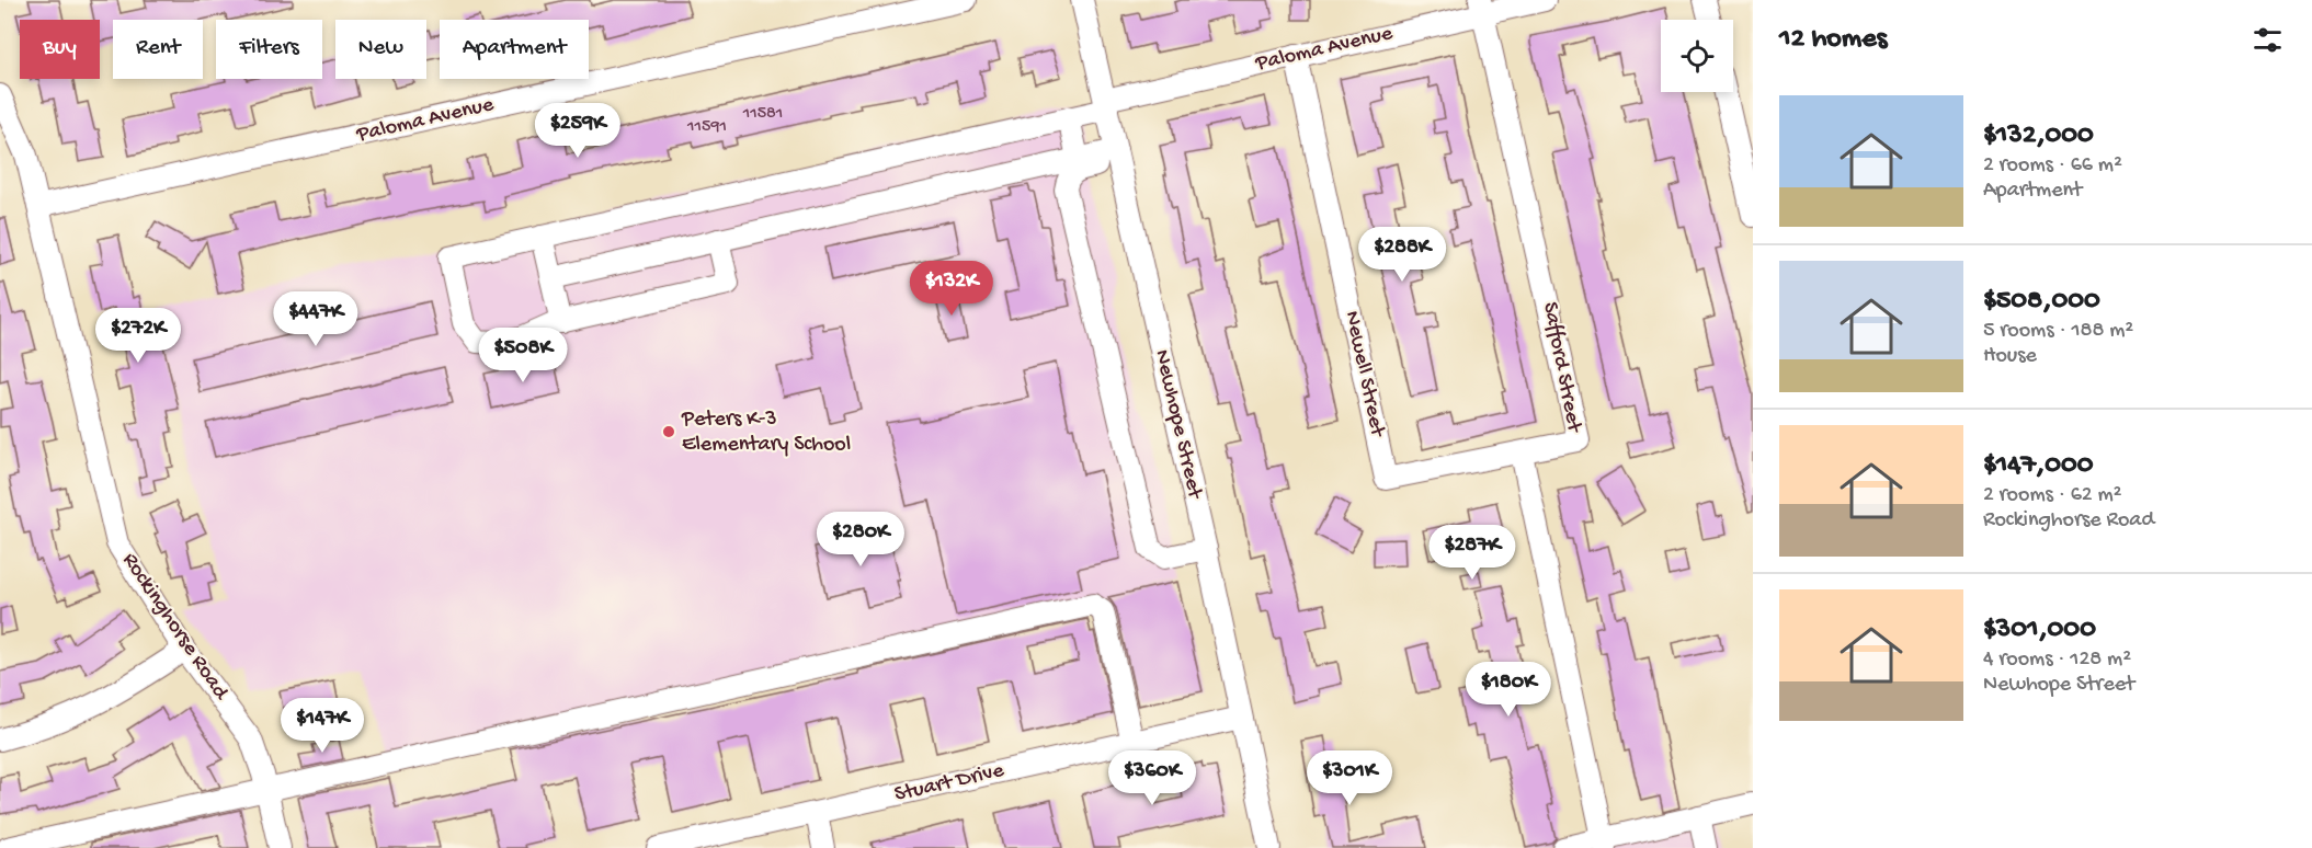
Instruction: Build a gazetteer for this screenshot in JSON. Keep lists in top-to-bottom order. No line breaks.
{"streets":{"street":["Paloma Avenue","Safford Street","Newell Street","Newhope Street","Rockinghorse Road","Stuart Drive"]},"crossings":[["Paloma Avenue","Safford Street"],["Paloma Avenue","Newell Street"],["Paloma Avenue","Newhope Street"],["Paloma Avenue","Rockinghorse Road"],["Safford Street","Newell Street"],["Newhope Street","Stuart Drive"]],"places":["Peters K-3 Elementary School"],"house_numbers":["11581","11591"],"page":{"heading":"12 homes","chip":["Buy","Rent","Filters","New","Apartment"],"list":[{"name":"$132,000","note":"2 rooms · 66 m² · Apartment"},{"name":"$508,000","note":"5 rooms · 188 m² · House"},{"name":"$147,000","note":"2 rooms · 62 m² · Rockinghorse Road"},{"name":"$301,000","note":"4 rooms · 128 m² · Newhope Street"}],"price":["$259K","$288K","$132K","$447K","$272K","$508K","$280K","$287K","$180K","$147K","$360K","$301K"]}}
